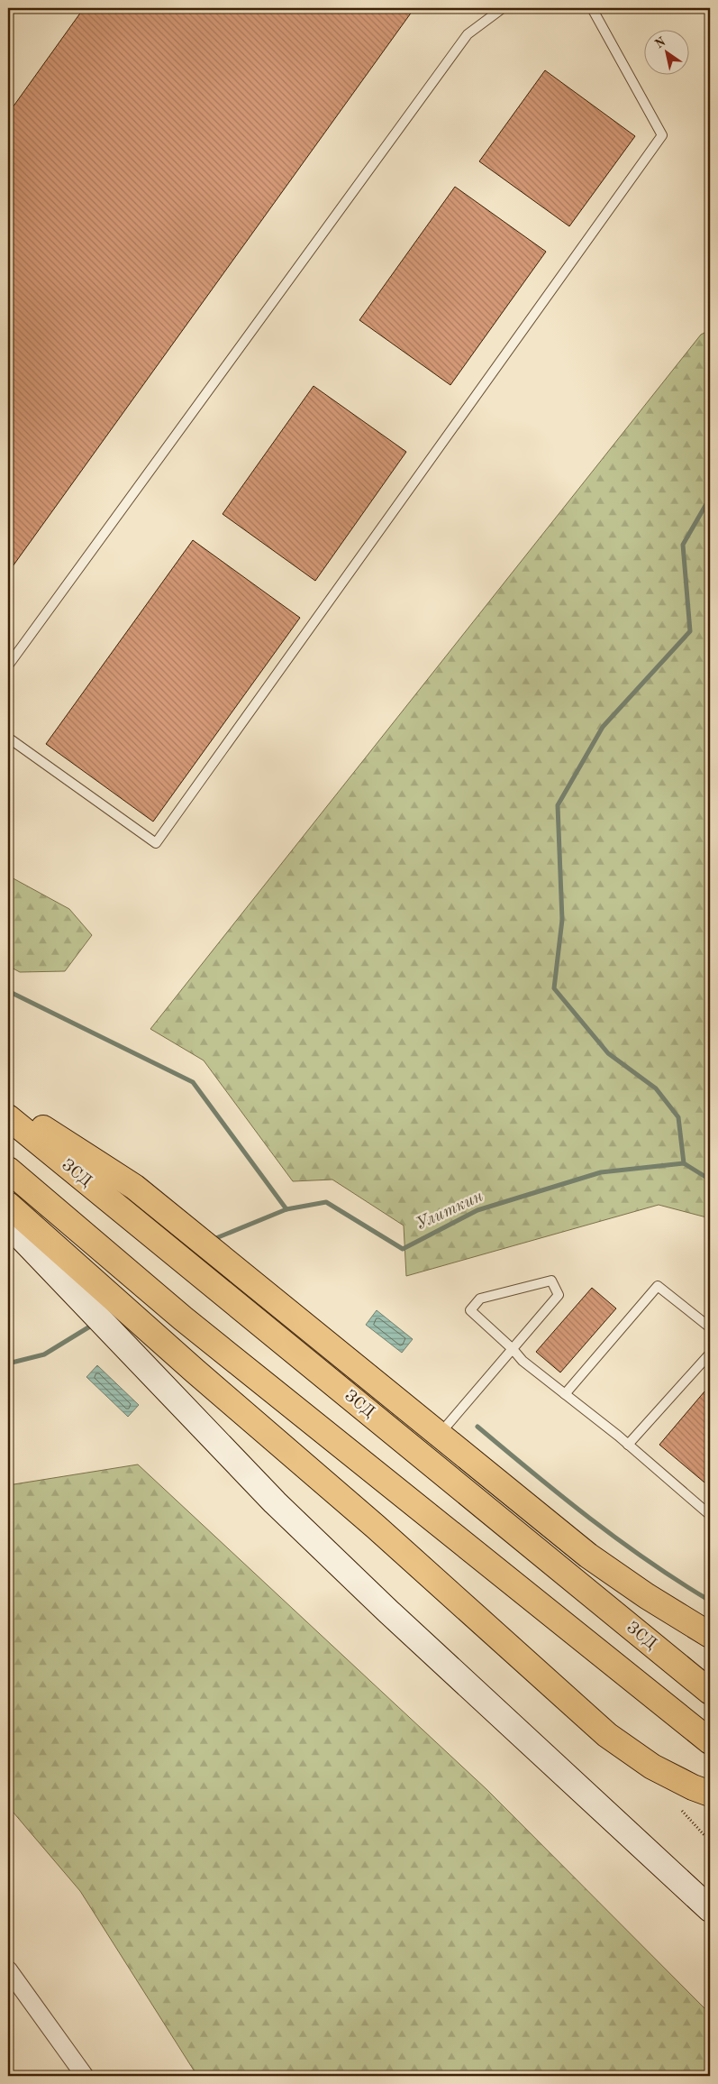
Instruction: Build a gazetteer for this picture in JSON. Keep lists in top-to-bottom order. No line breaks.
{"streets":{"highway":["ЗСД"]},"water":["Улиткин"],"north":"top left"}
